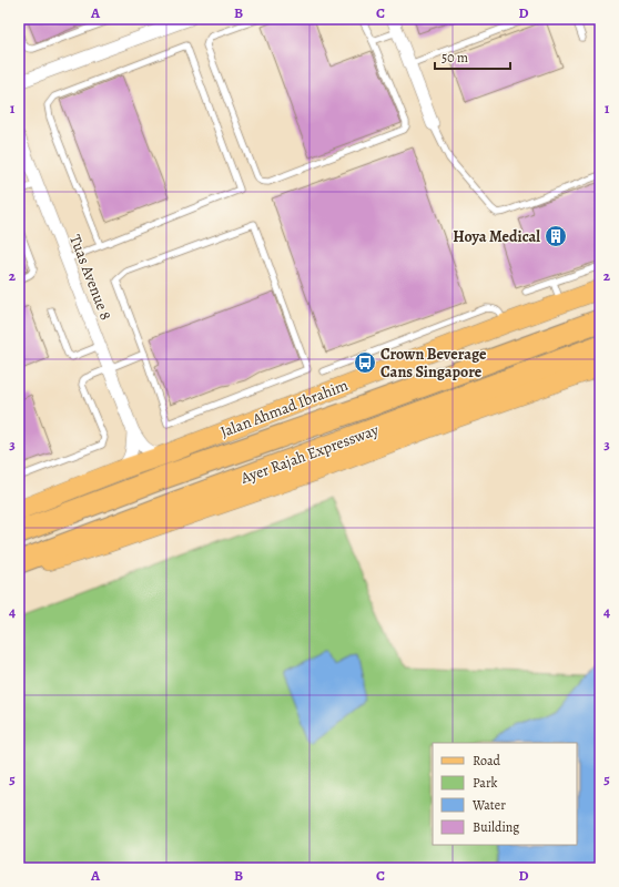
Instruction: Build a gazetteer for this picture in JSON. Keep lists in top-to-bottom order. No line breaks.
{"streets":{"highway":["Ayer Rajah Expressway"],"main road":["Jalan Ahmad Ibrahim"],"street":["Tuas Avenue 8"]},"crossings":[["Tuas Avenue 8","Jalan Ahmad Ibrahim"]],"places":{"building":["Hoya Medical"],"bus stop":["Crown Beverage Cans Singapore"]},"legend":["Road","Park","Water","Building"],"scale_bar":"50 m","grid":{"columns":["A","B","C","D"],"rows":["1","2","3","4","5"]}}
